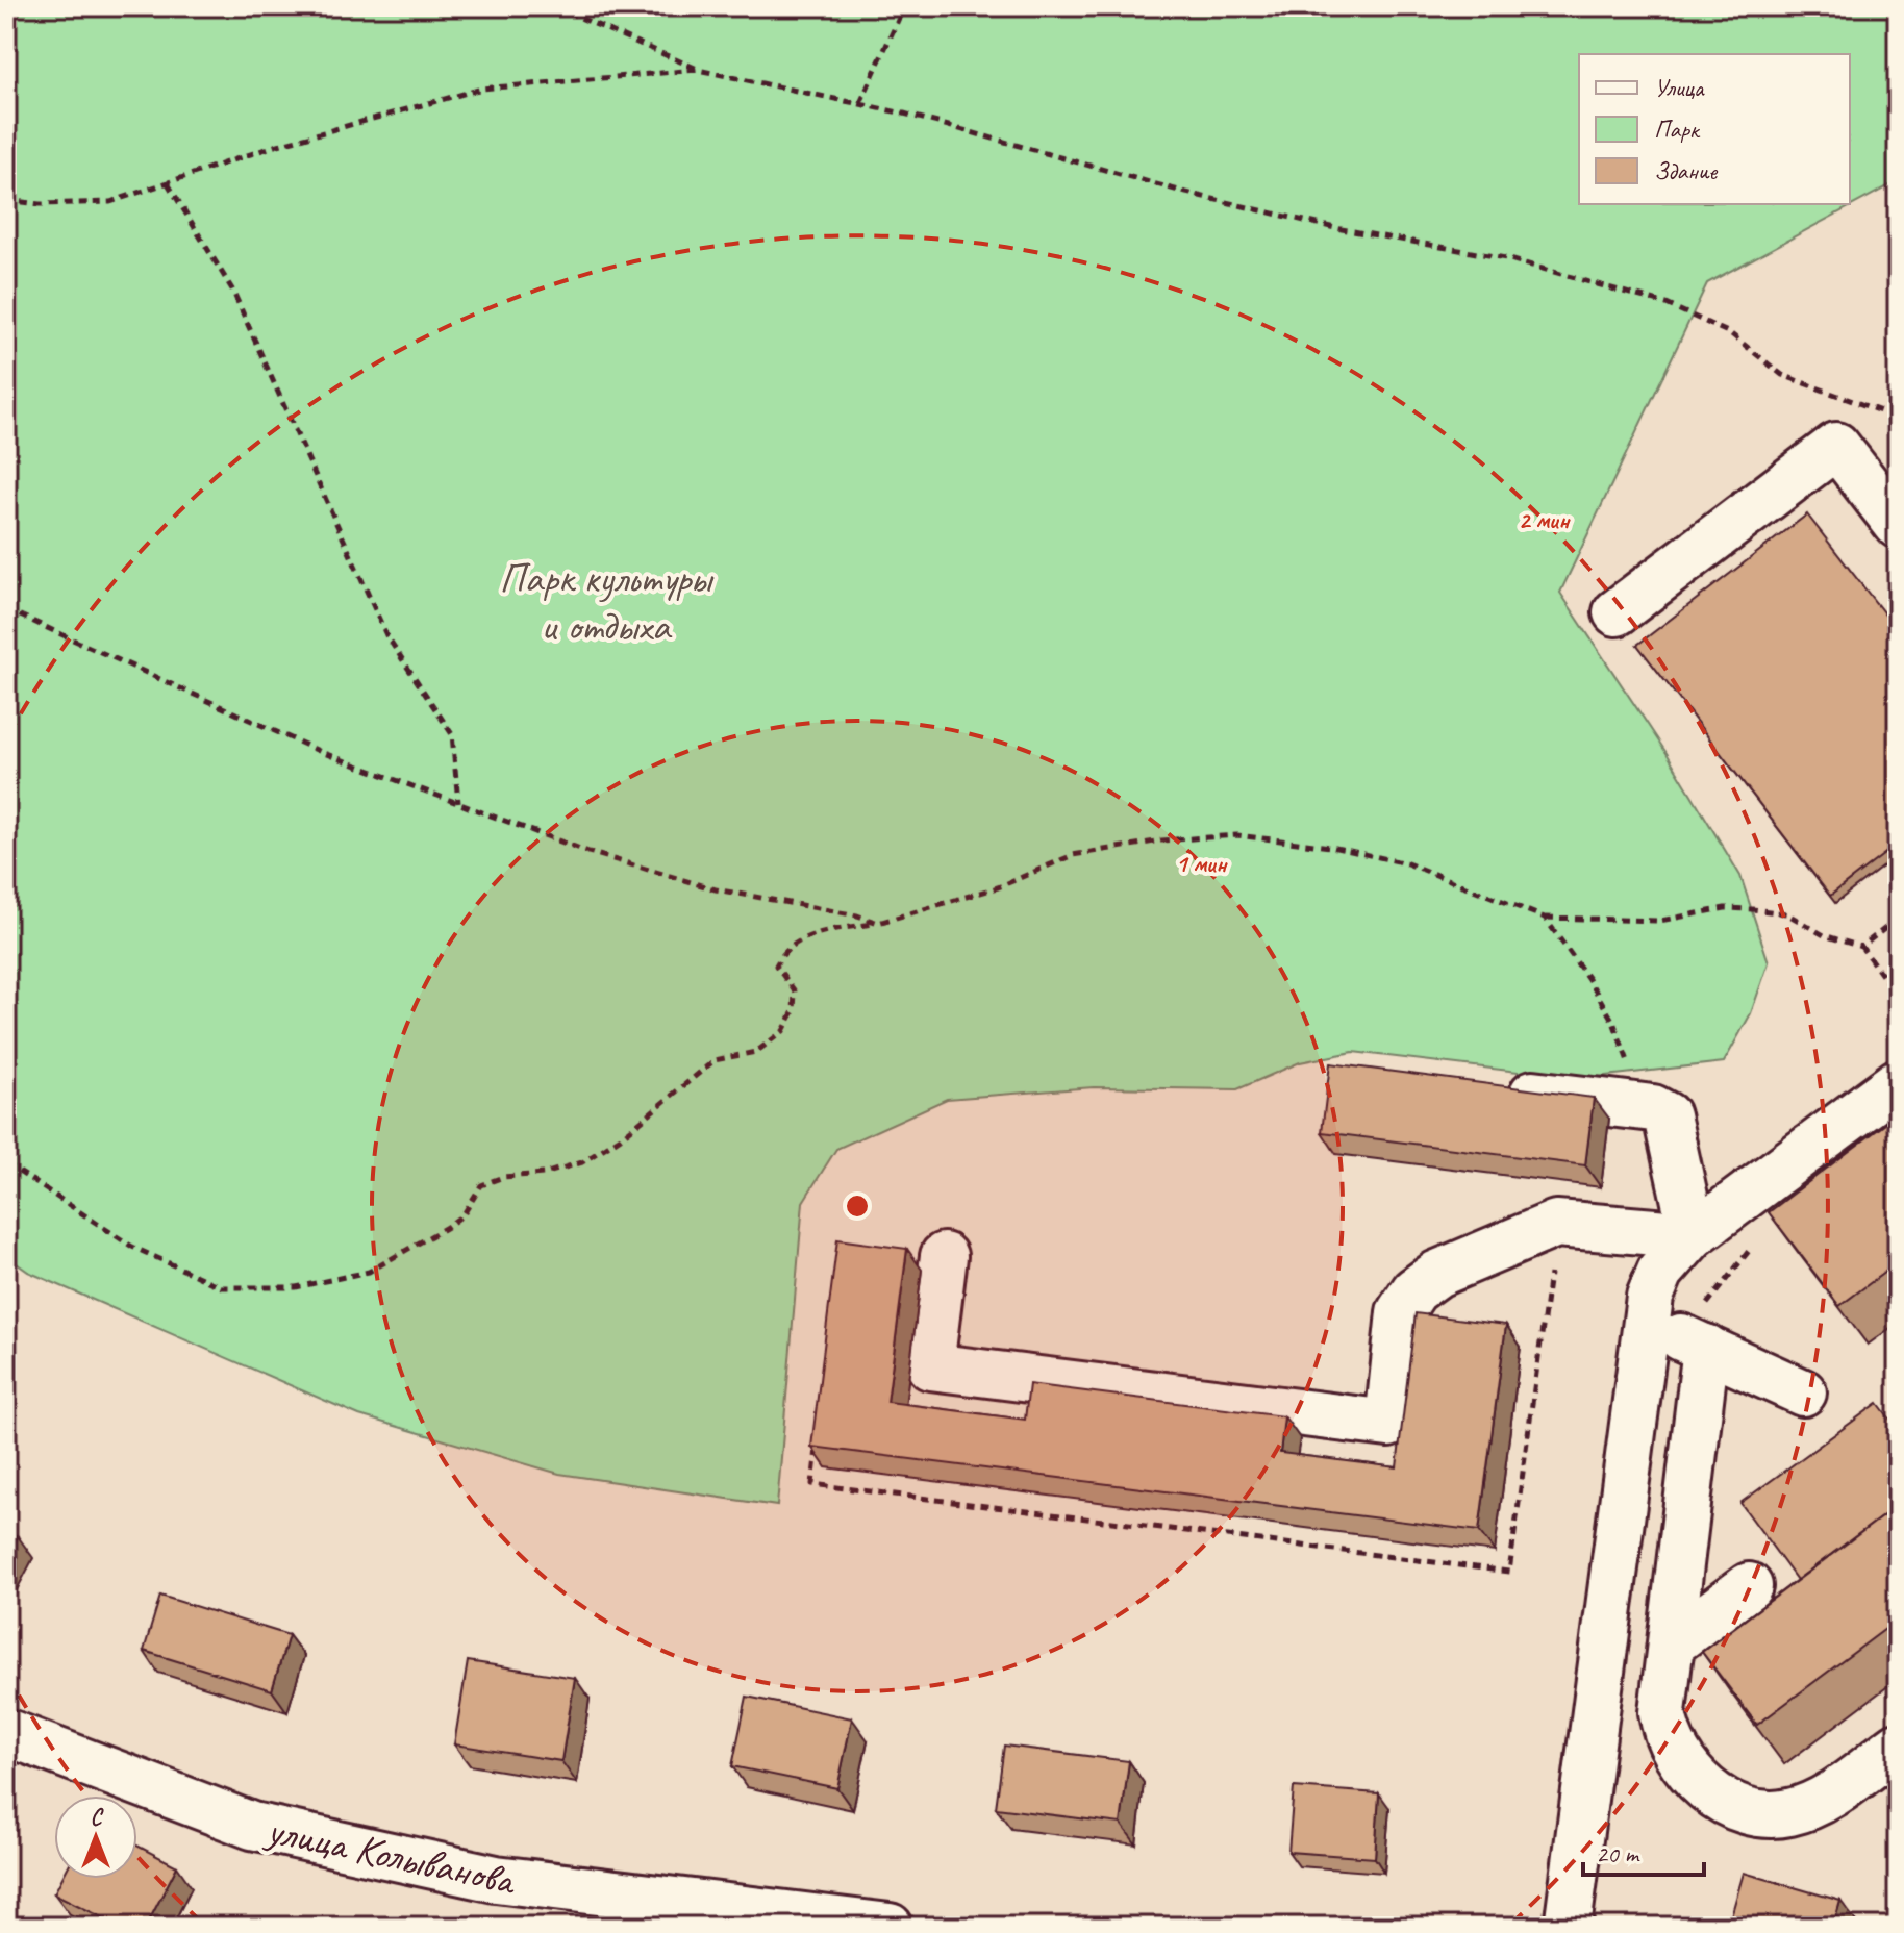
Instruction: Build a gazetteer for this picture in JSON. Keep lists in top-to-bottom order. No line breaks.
{"streets":{"street":["улица Колыванова"]},"parks":["Парк культуры и отдыха"],"legend":["Улица","Парк","Здание"],"scale_bar":"20 m","north":"top","rings":["2 мин","1 мин"]}
